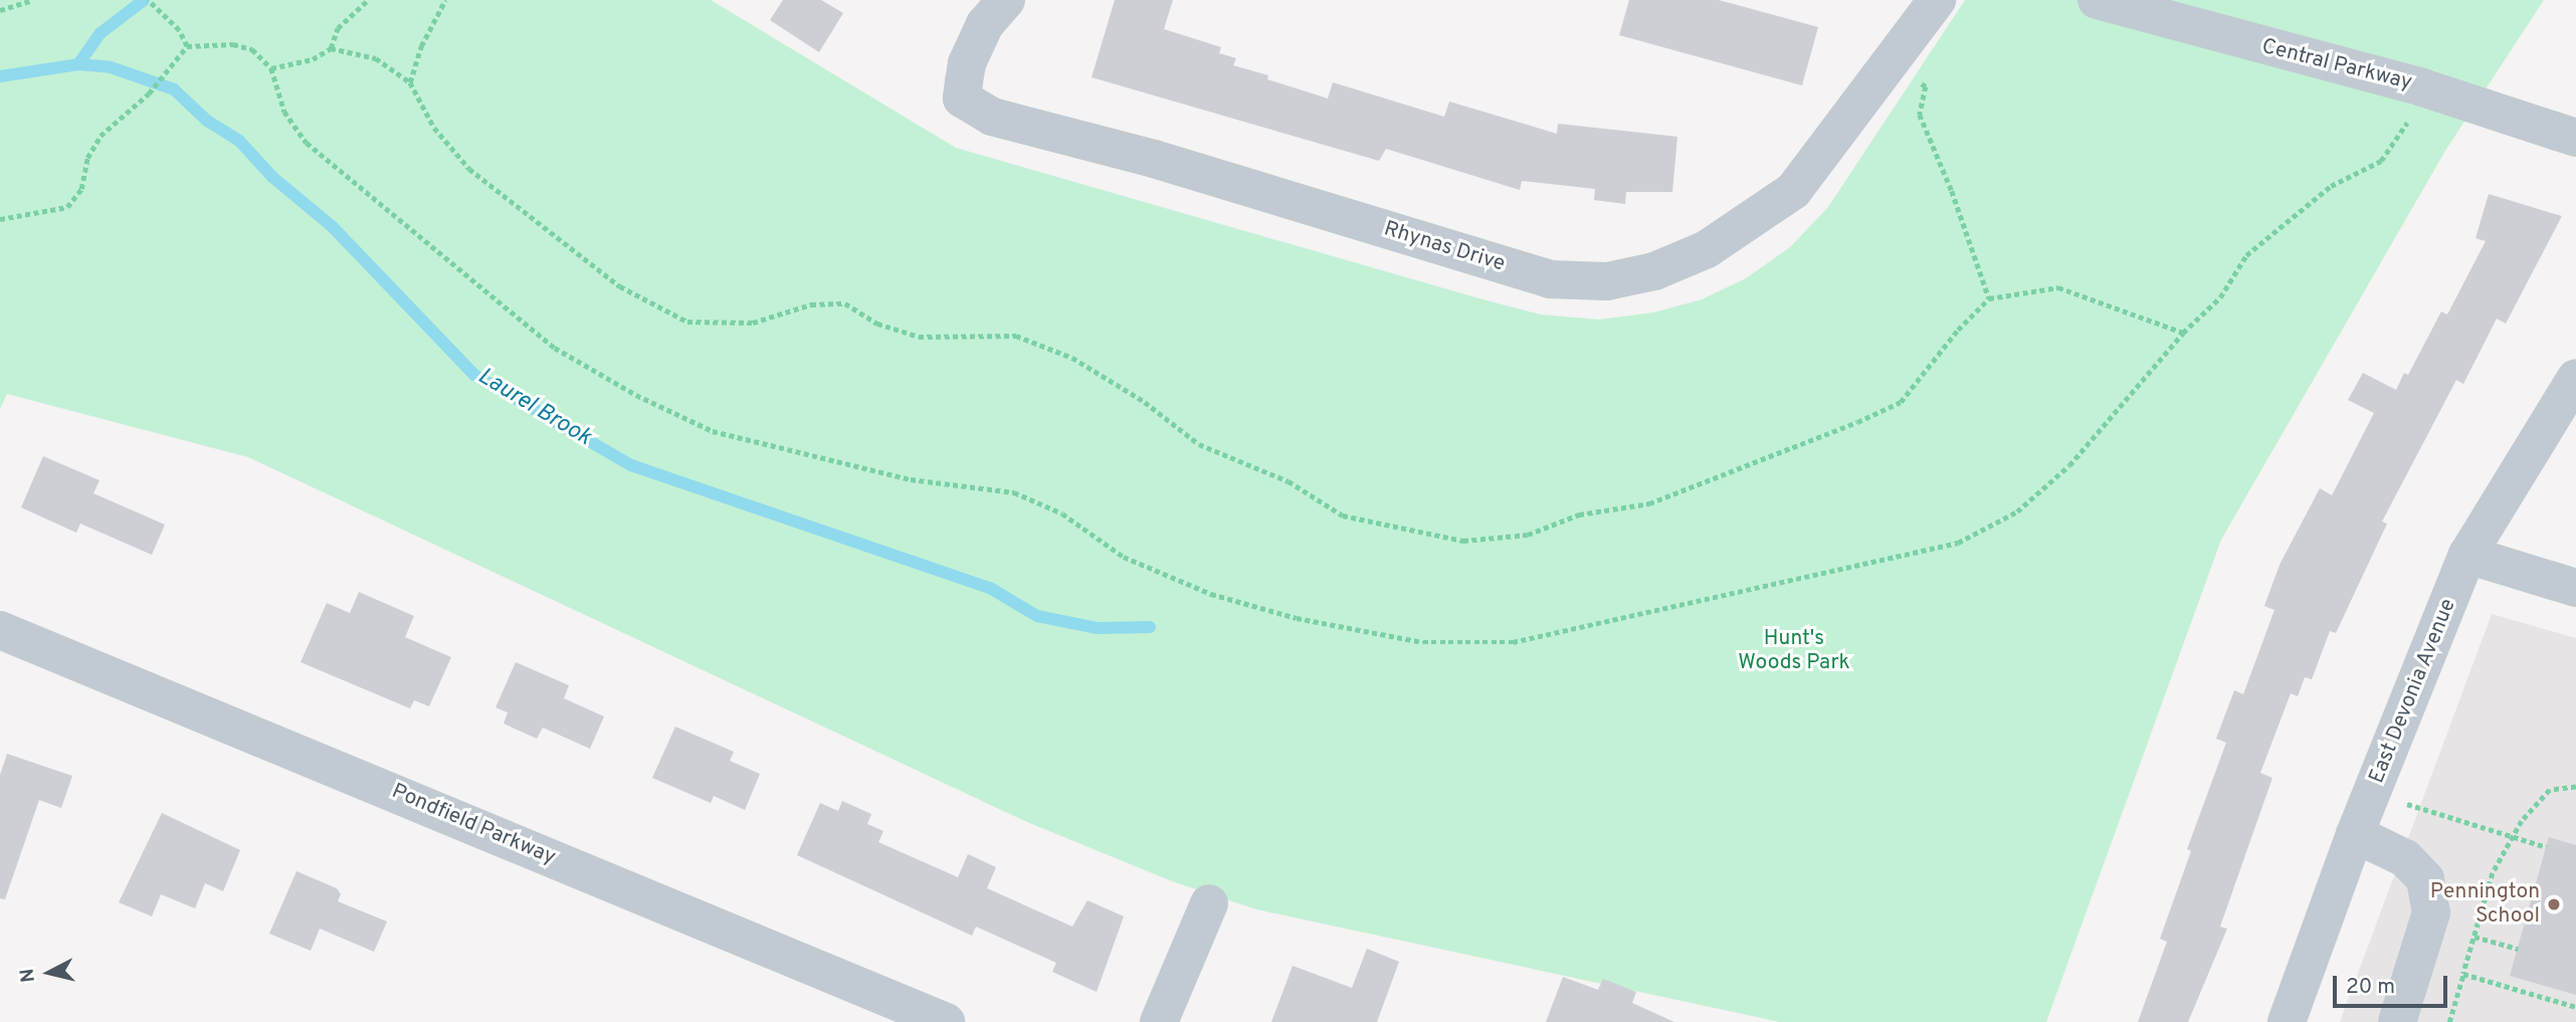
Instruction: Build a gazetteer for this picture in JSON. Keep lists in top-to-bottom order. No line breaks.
{"streets":{"street":["Central Parkway","Rhynas Drive","East Devonia Avenue","Pondfield Parkway"]},"water":["Laurel Brook"],"parks":["Hunt's Woods Park"],"places":["Pennington School"],"scale_bar":"20 m","north":"left"}
